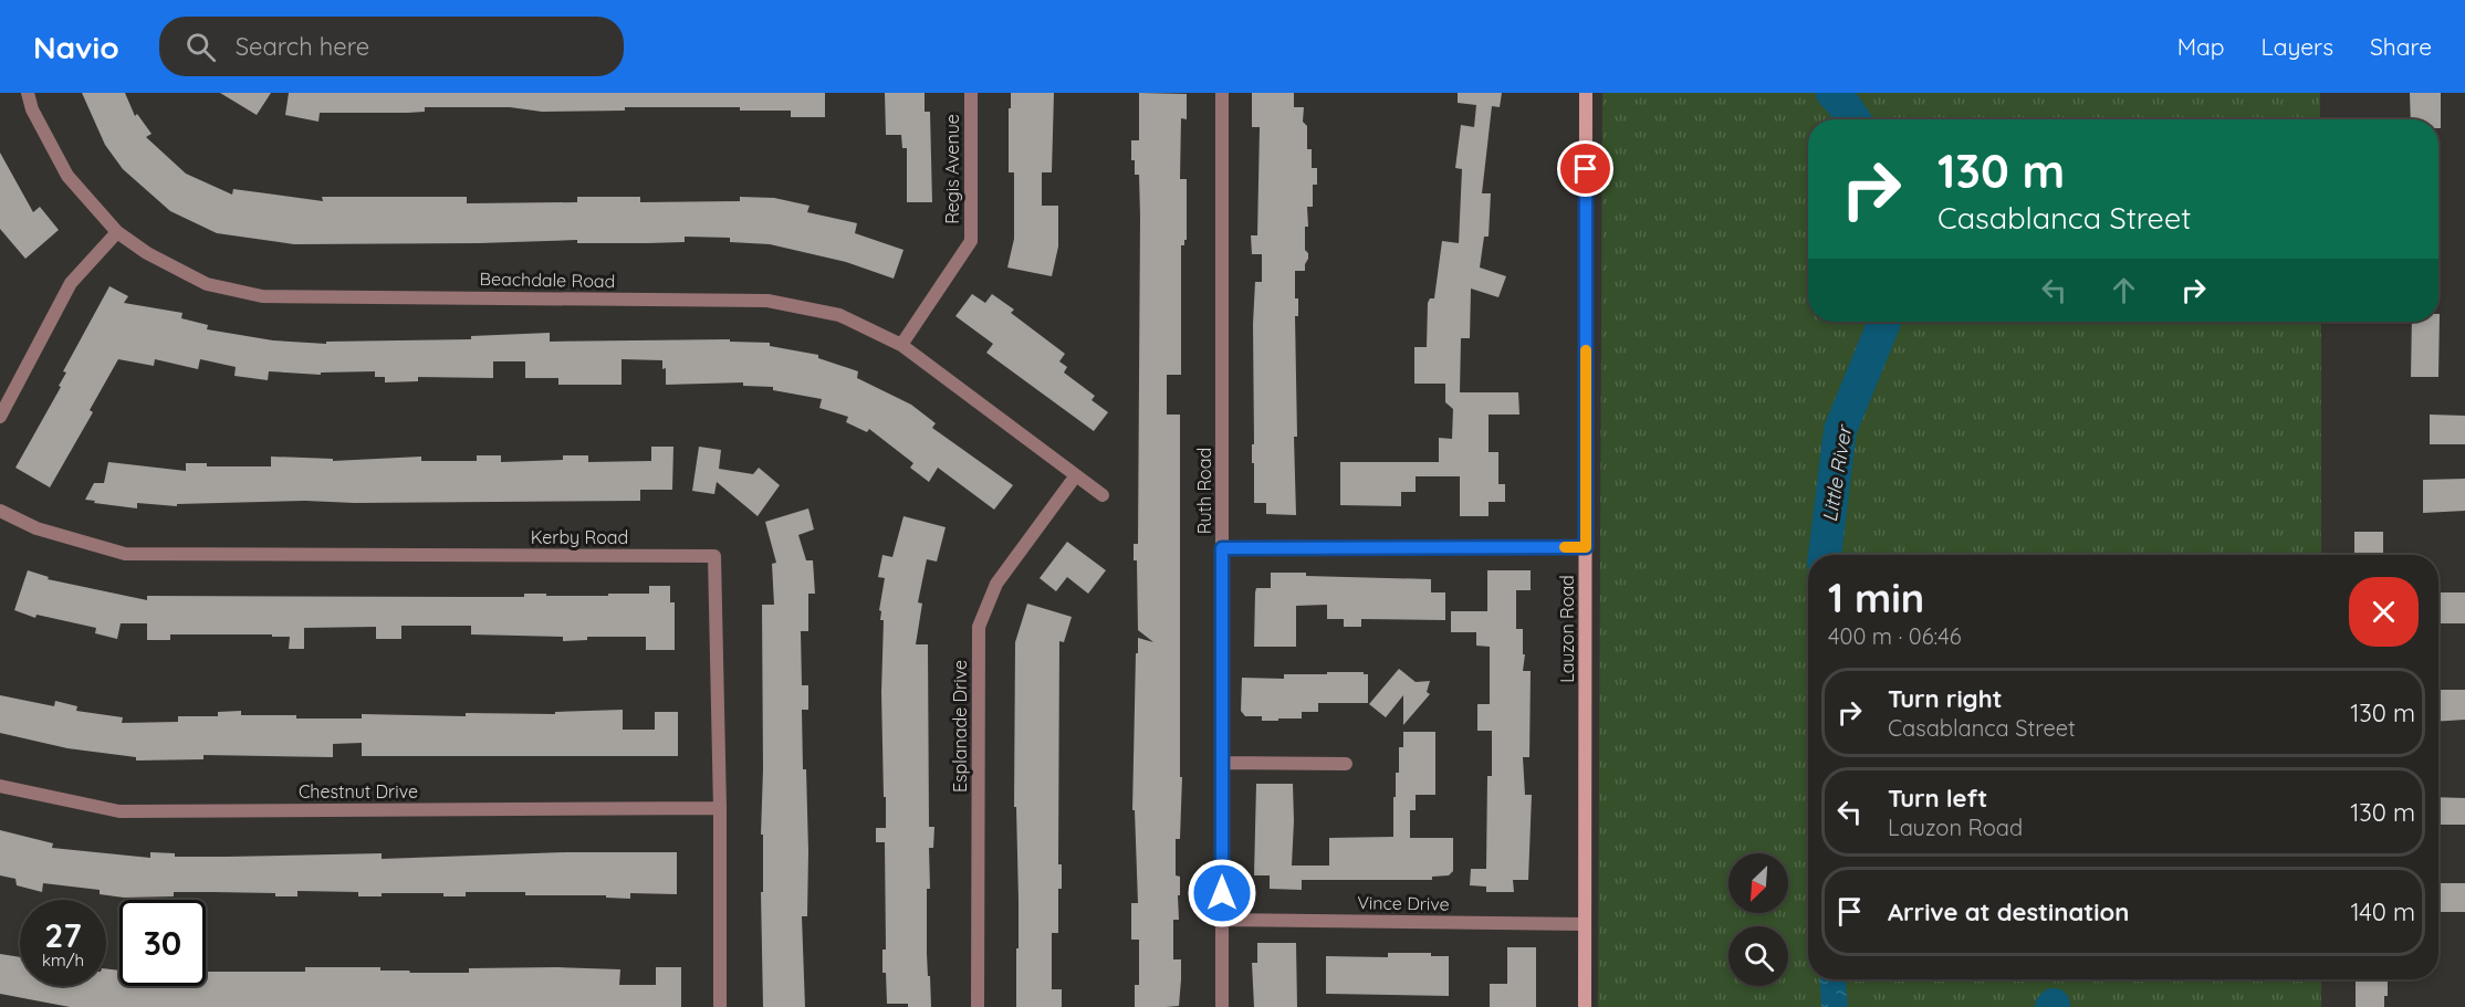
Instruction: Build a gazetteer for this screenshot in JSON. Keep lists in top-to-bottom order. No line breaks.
{"streets":{"street":["Regis Avenue","Beachdale Road","Ruth Road","Kerby Road","Lauzon Road","Esplanade Drive","Chestnut Drive","Vince Drive"]},"crossings":[["Regis Avenue","Beachdale Road"],["Beachdale Road","Esplanade Drive"],["Ruth Road","Vince Drive"],["Kerby Road","Chestnut Drive"],["Lauzon Road","Vince Drive"]],"water":["Little River"],"north":"bottom left","page":{"header":"Navio","search":"Search here","nav":["Map","Layers","Share"],"turn":["130 m","Casablanca Street"],"heading":["1 min","400 m · 06:46"],"list":[{"name":"Turn right","note":"Casablanca Street","value":"130 m"},{"name":"Turn left","note":"Lauzon Road","value":"130 m"},{"name":"Arrive at destination","value":"140 m"}],"speed":"27 km/h","limit":"30"}}
